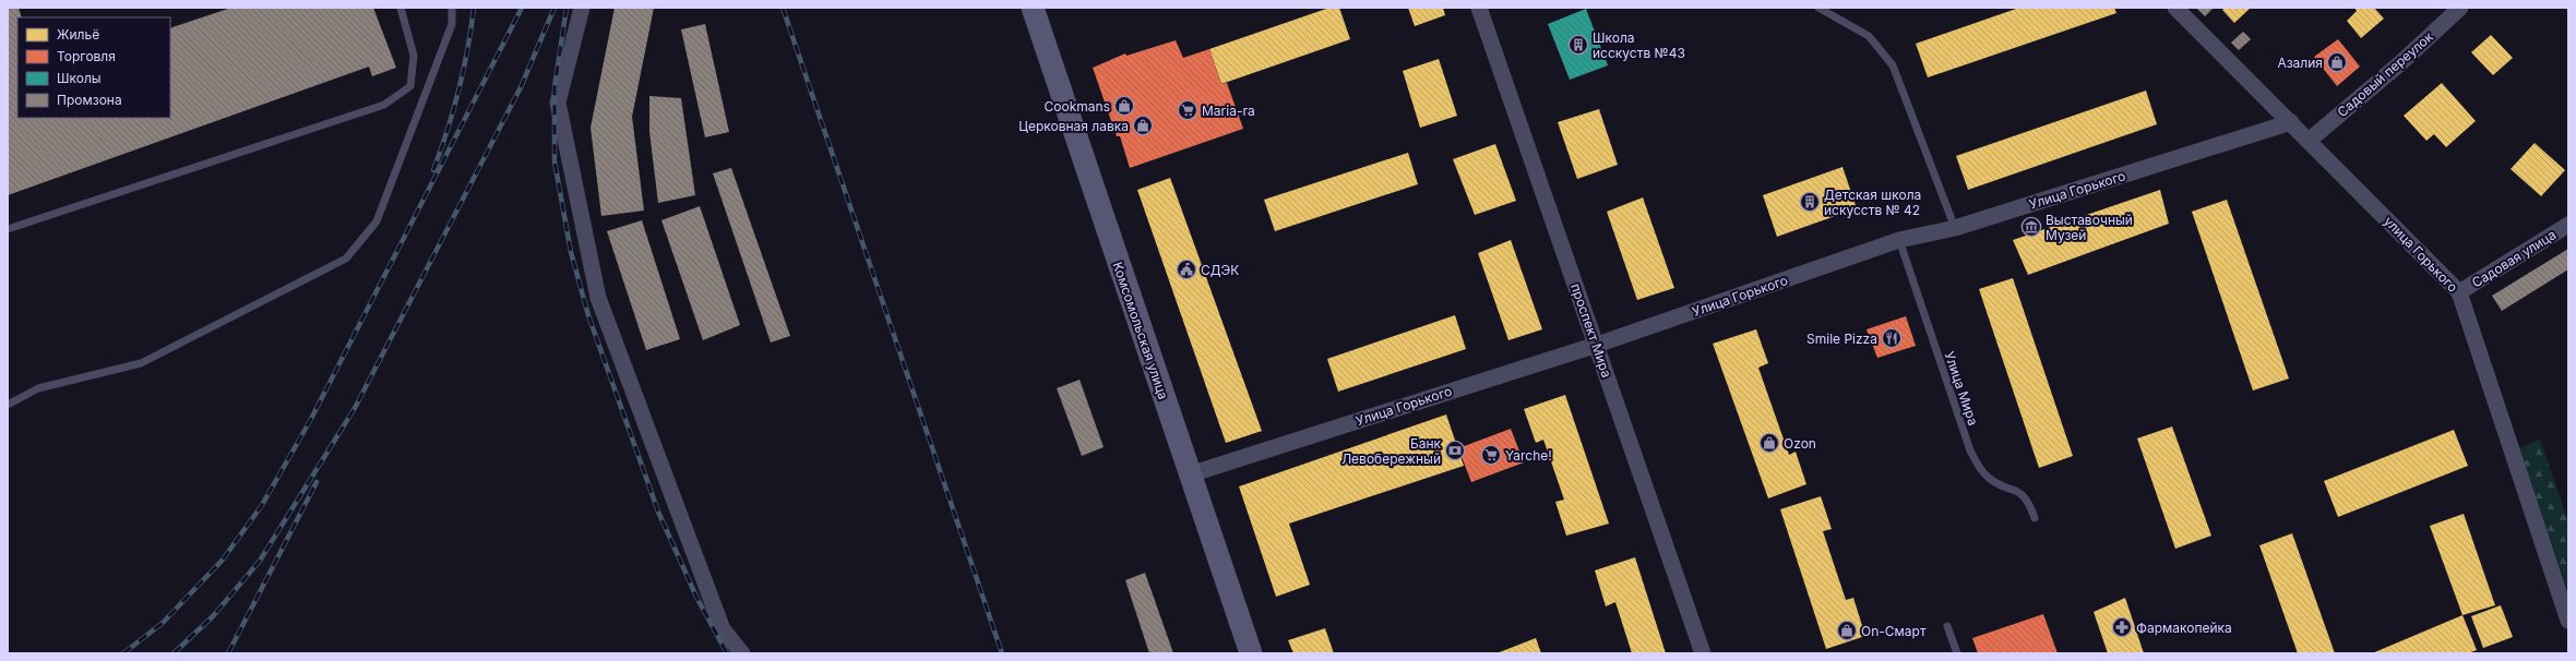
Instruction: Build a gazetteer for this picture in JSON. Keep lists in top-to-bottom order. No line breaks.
{"streets":{"street":["Садовый переулок","Улица Горького","улица Горького","Садовая улица","Комсомольская улица","проспект Мира"],"lane":["Улица Мира"]},"crossings":[["Садовый переулок","улица Горького"],["Улица Горького","улица Горького"],["Улица Горького","Комсомольская улица"],["Улица Горького","проспект Мира"],["Улица Горького","Улица Мира"],["улица Горького","Садовая улица"]],"places":{"building":["Школа исскуств №43","Детская школа искусств № 42"],"shop":["Азалия","Cookmans","Церковная лавка","Ozon","On-Смарт"],"supermarket":["Maria-ra","Yarche!"],"museum":["Выставочный Музей"],"public building":["СДЭК"],"restaurant":["Smile Pizza"],"bank":["Банк Левобережный"],"pharmacy":["Фармакопейка"]},"legend":["Жильё","Торговля","Школы","Промзона"]}
